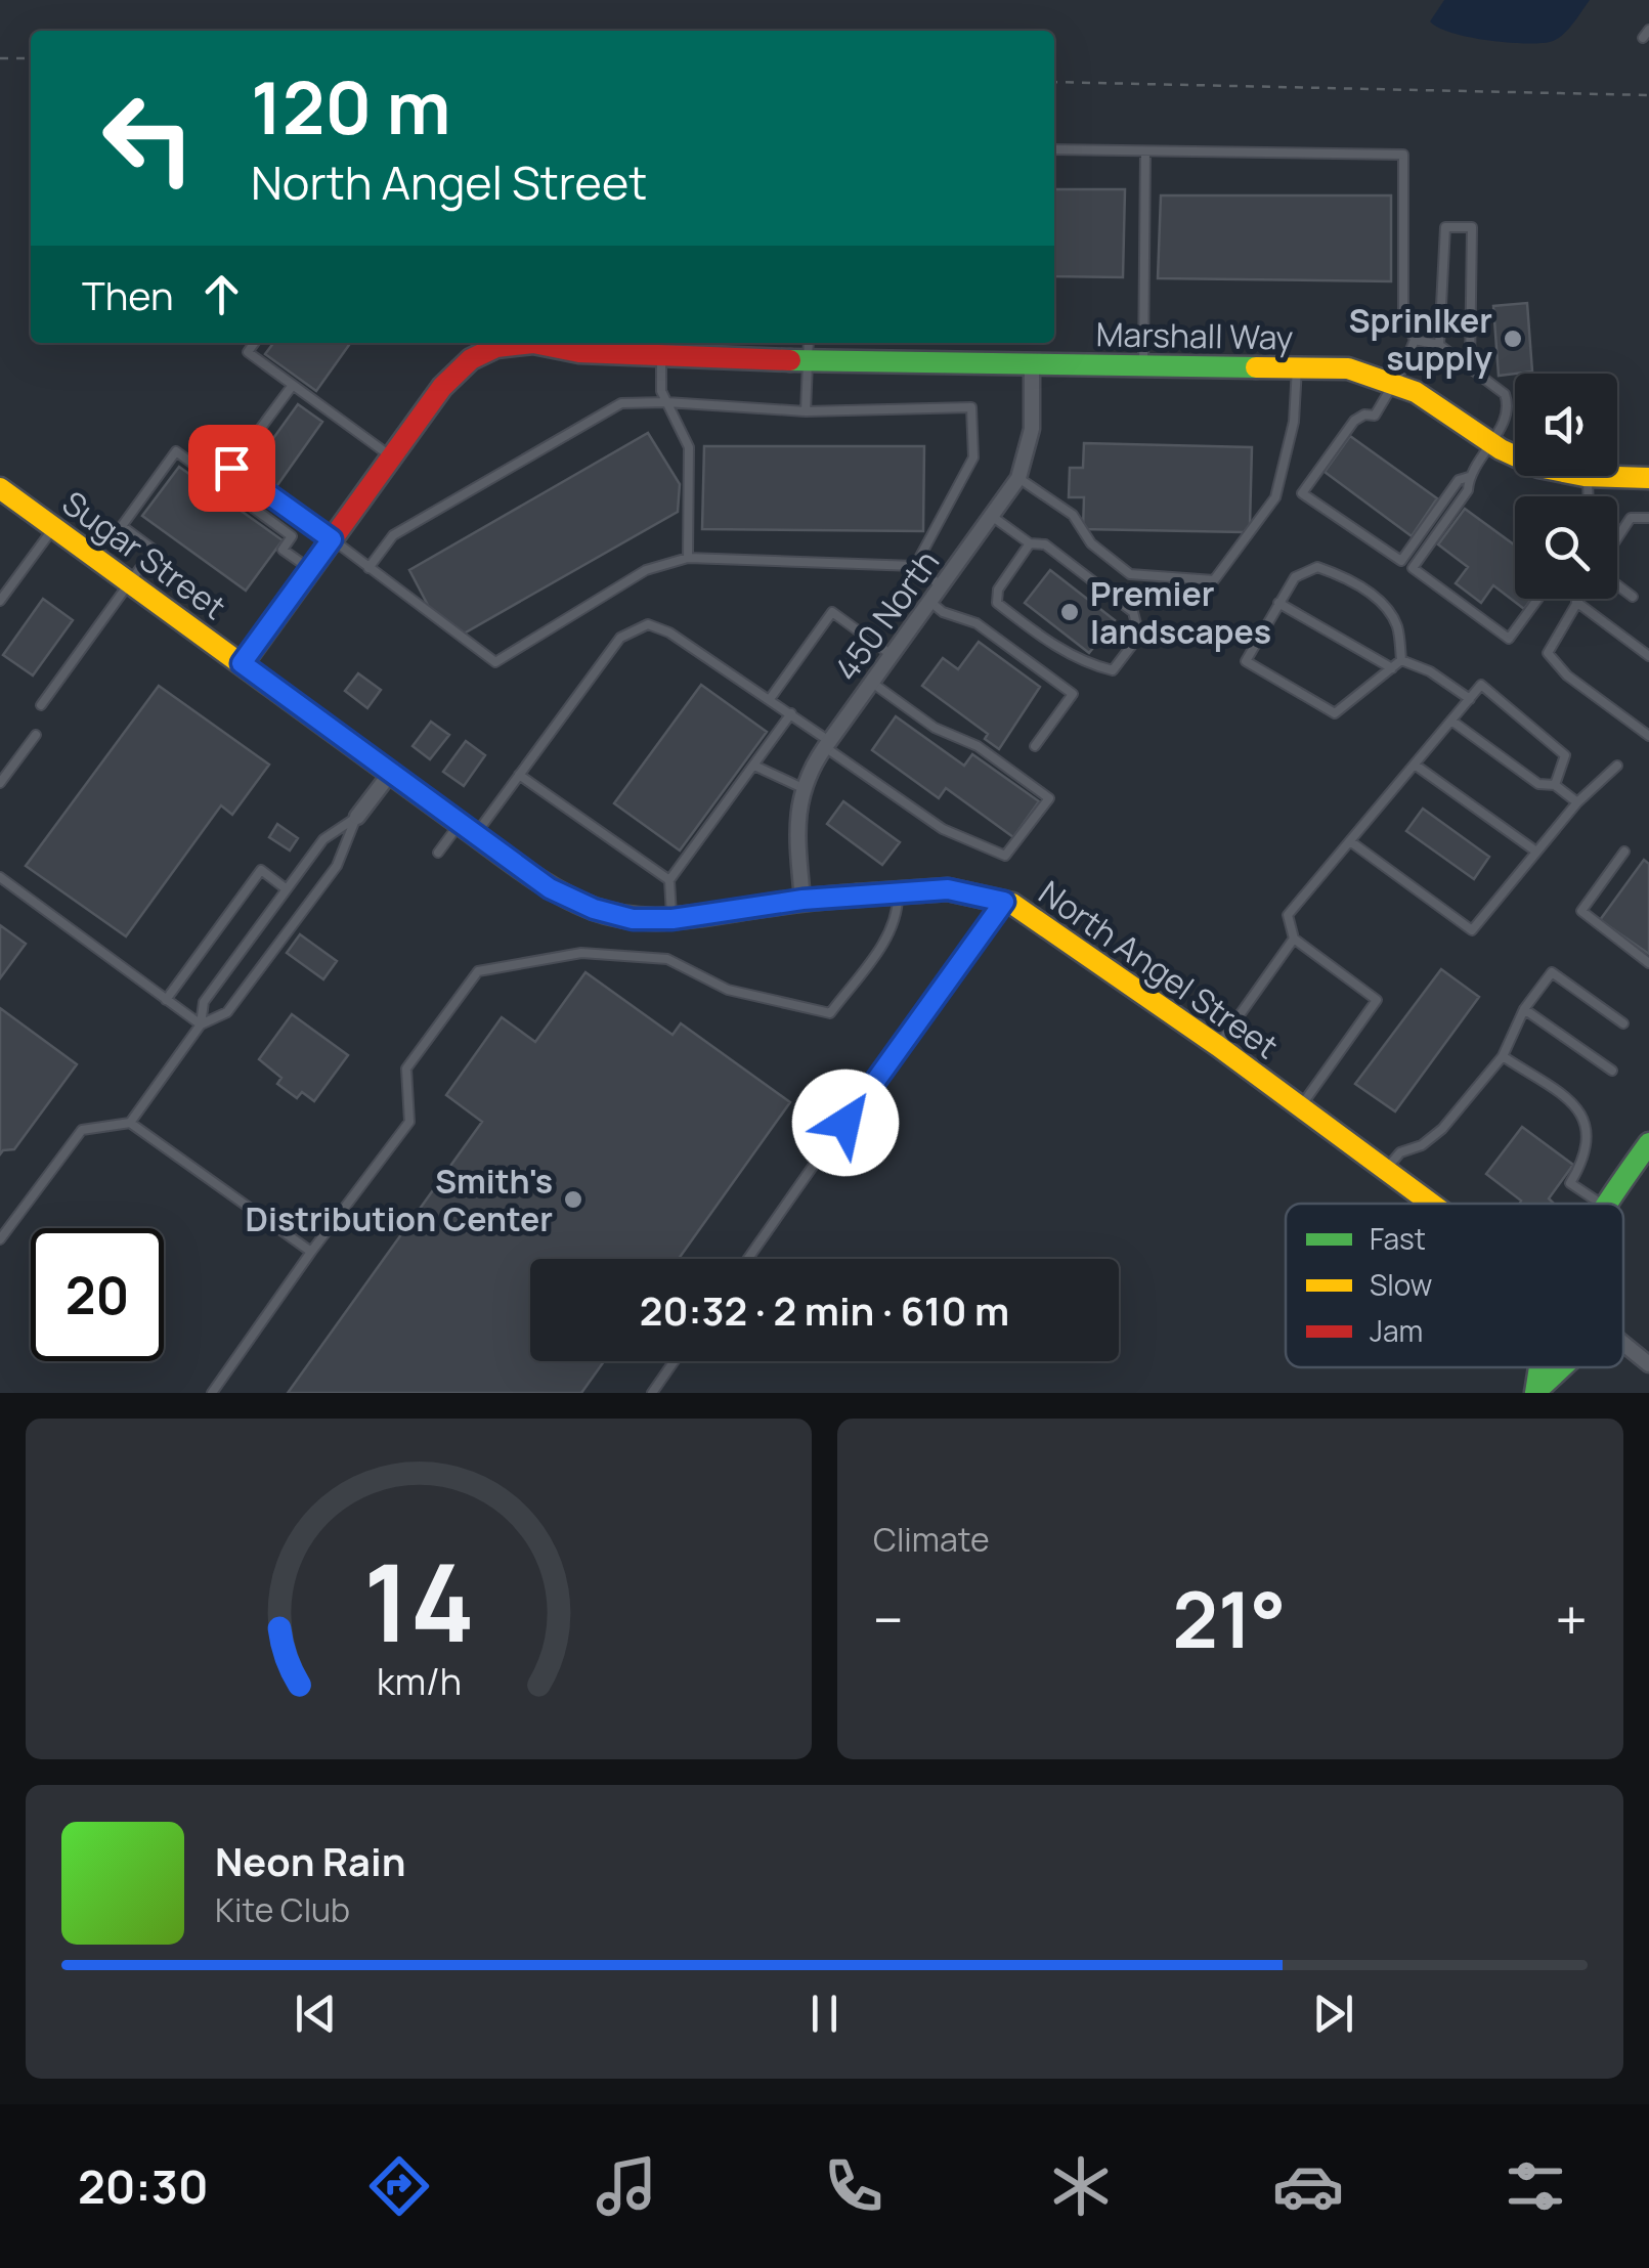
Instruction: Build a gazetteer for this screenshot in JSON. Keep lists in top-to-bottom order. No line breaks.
{"streets":{"street":["Marshall Way","Sugar Street","450 North","North Angel Street"]},"crossings":[["Marshall Way","Sugar Street"],["Marshall Way","450 North"],["Sugar Street","North Angel Street"],["450 North","North Angel Street"]],"places":["Sprinlker supply","Premier landscapes","Smith's Distribution Center"],"legend":["Fast","Slow","Jam"],"page":{"turn":["120 m","North Angel Street"],"then":"Then","limit":"20","trip":"20:32 · 2 min · 610 m","tile":"Climate","heat":["−","21°","+"],"song":["Neon Rain","Kite Club"],"tabs":"20:30","gauge":["14","km/h"]}}
